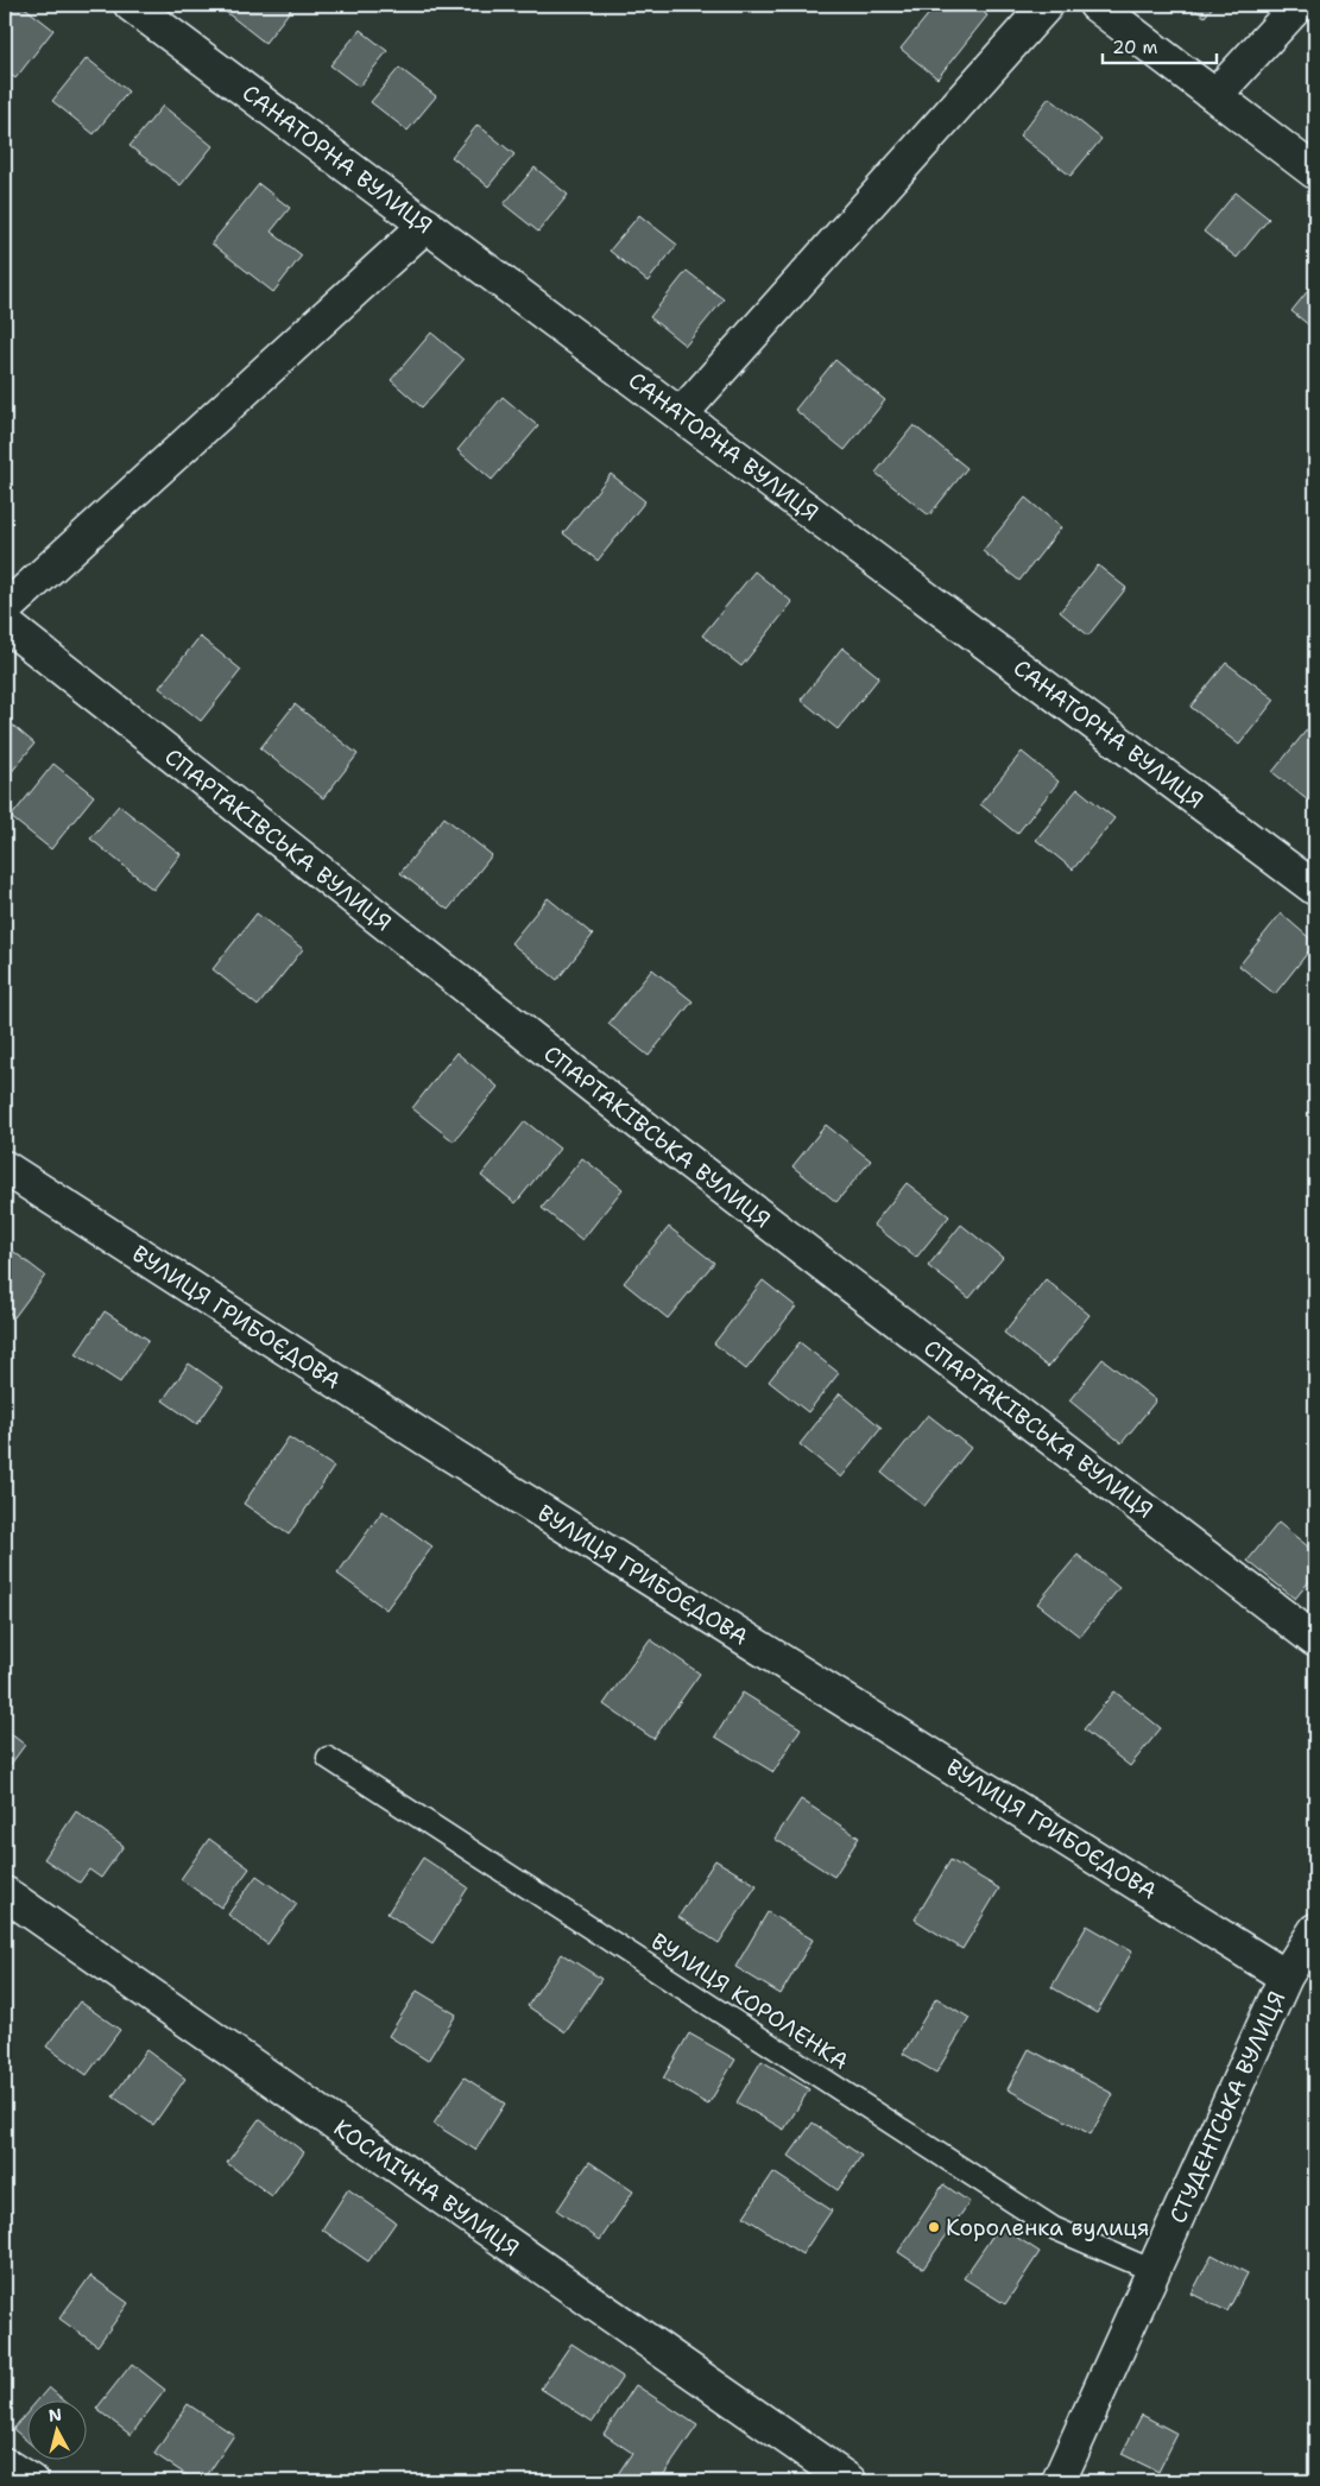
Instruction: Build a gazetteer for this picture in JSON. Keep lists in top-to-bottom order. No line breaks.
{"streets":{"street":["САНАТОРНА ВУЛИЦЯ","СПАРТАКІВСЬКА ВУЛИЦЯ","ВУЛИЦЯ ГРИБОЄДОВА","СТУДЕНТСЬКА ВУЛИЦЯ","КОСМІЧНА ВУЛИЦЯ"],"lane":["ВУЛИЦЯ КОРОЛЕНКА"]},"crossings":[["ВУЛИЦЯ ГРИБОЄДОВА","СТУДЕНТСЬКА ВУЛИЦЯ"],["ВУЛИЦЯ КОРОЛЕНКА","СТУДЕНТСЬКА ВУЛИЦЯ"]],"places":["Короленка вулиця"],"scale_bar":"20 m","north":"top"}
